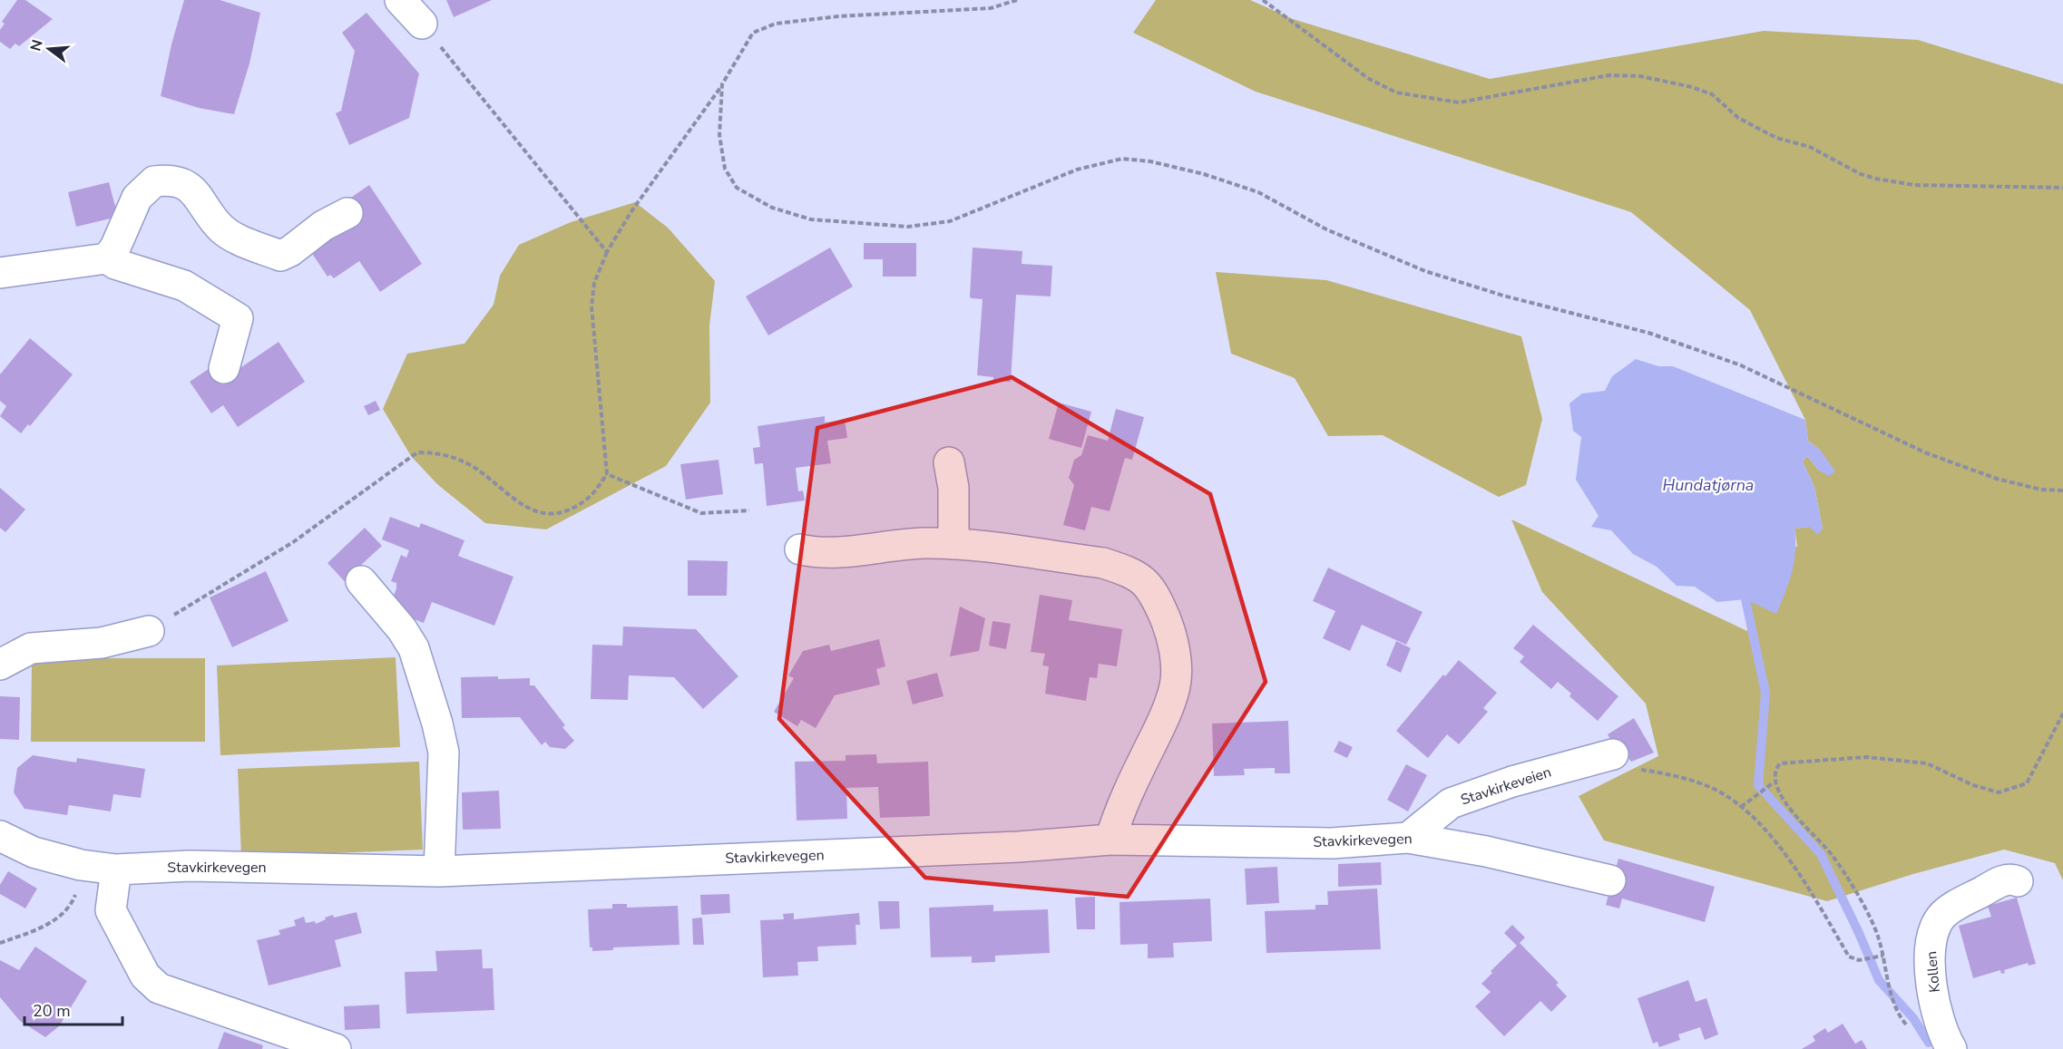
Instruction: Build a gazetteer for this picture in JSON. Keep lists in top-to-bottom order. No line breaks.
{"streets":{"street":["Stavkirkeveien","Stavkirkevegen","Kollen"]},"crossings":[["Stavkirkeveien","Stavkirkevegen"]],"water":["Hundatjørna"],"scale_bar":"20 m","north":"left"}
